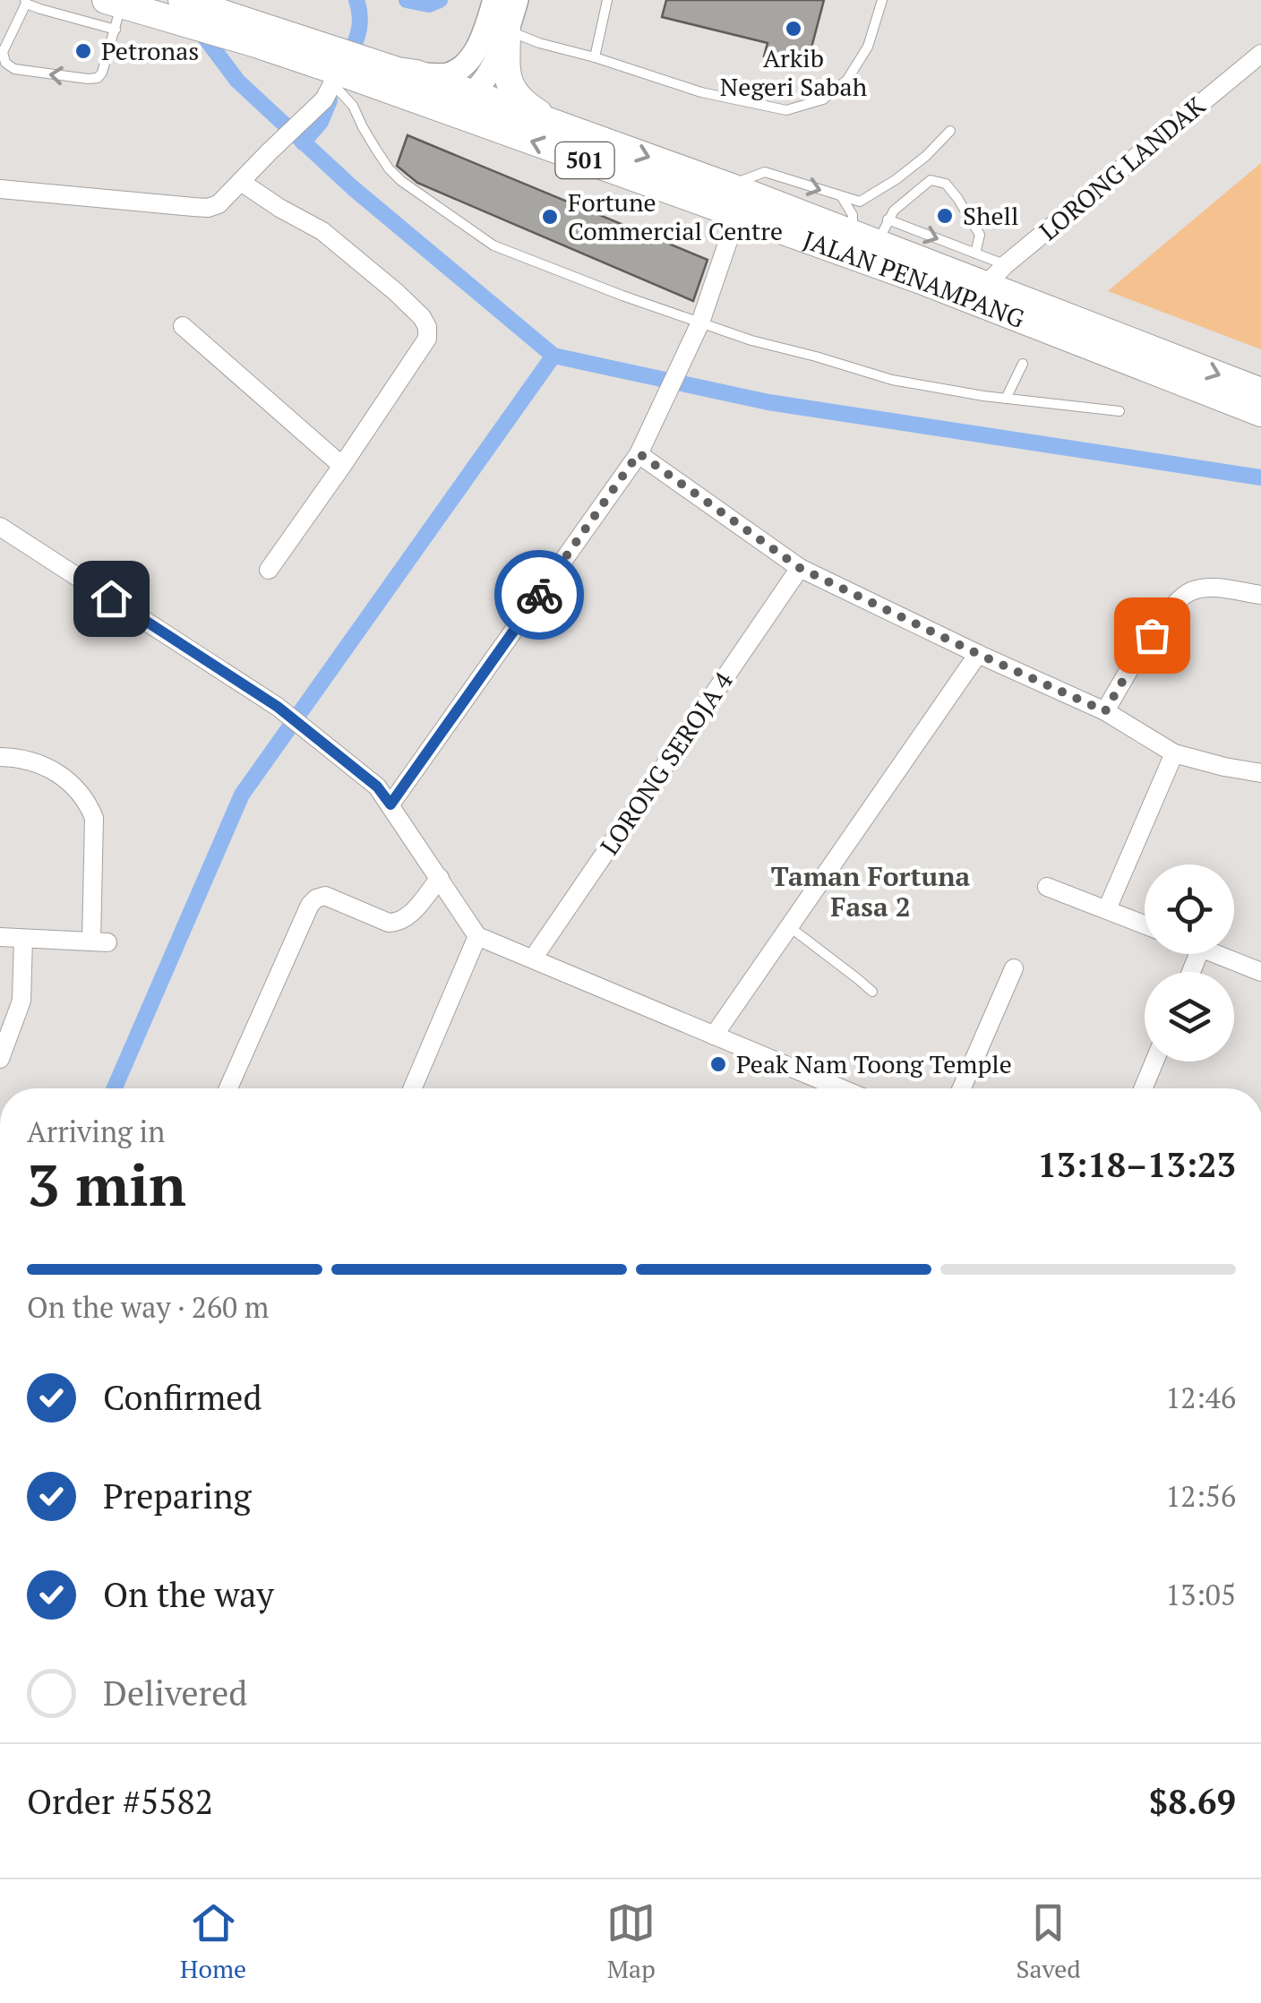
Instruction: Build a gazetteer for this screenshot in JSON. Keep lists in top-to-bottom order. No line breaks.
{"streets":{"main road":["501","JALAN PENAMPANG"],"street":["LORONG LANDAK","LORONG SEROJA 4"]},"crossings":[["LORONG LANDAK","JALAN PENAMPANG"]],"districts":["Taman Fortuna Fasa 2"],"places":["Arkib Negeri Sabah","Petronas","Shell","Fortune Commercial Centre","Peak Nam Toong Temple"],"page":{"heading":["3 min","Arriving in","13:18–13:23"],"panel":["Order #5582","$8.69"],"bar":"On the way · 260 m","list":[["Confirmed","12:46"],["Preparing","12:56"],["On the way","13:05"],"Delivered"],"tabs":["Home","Map","Saved"]}}
